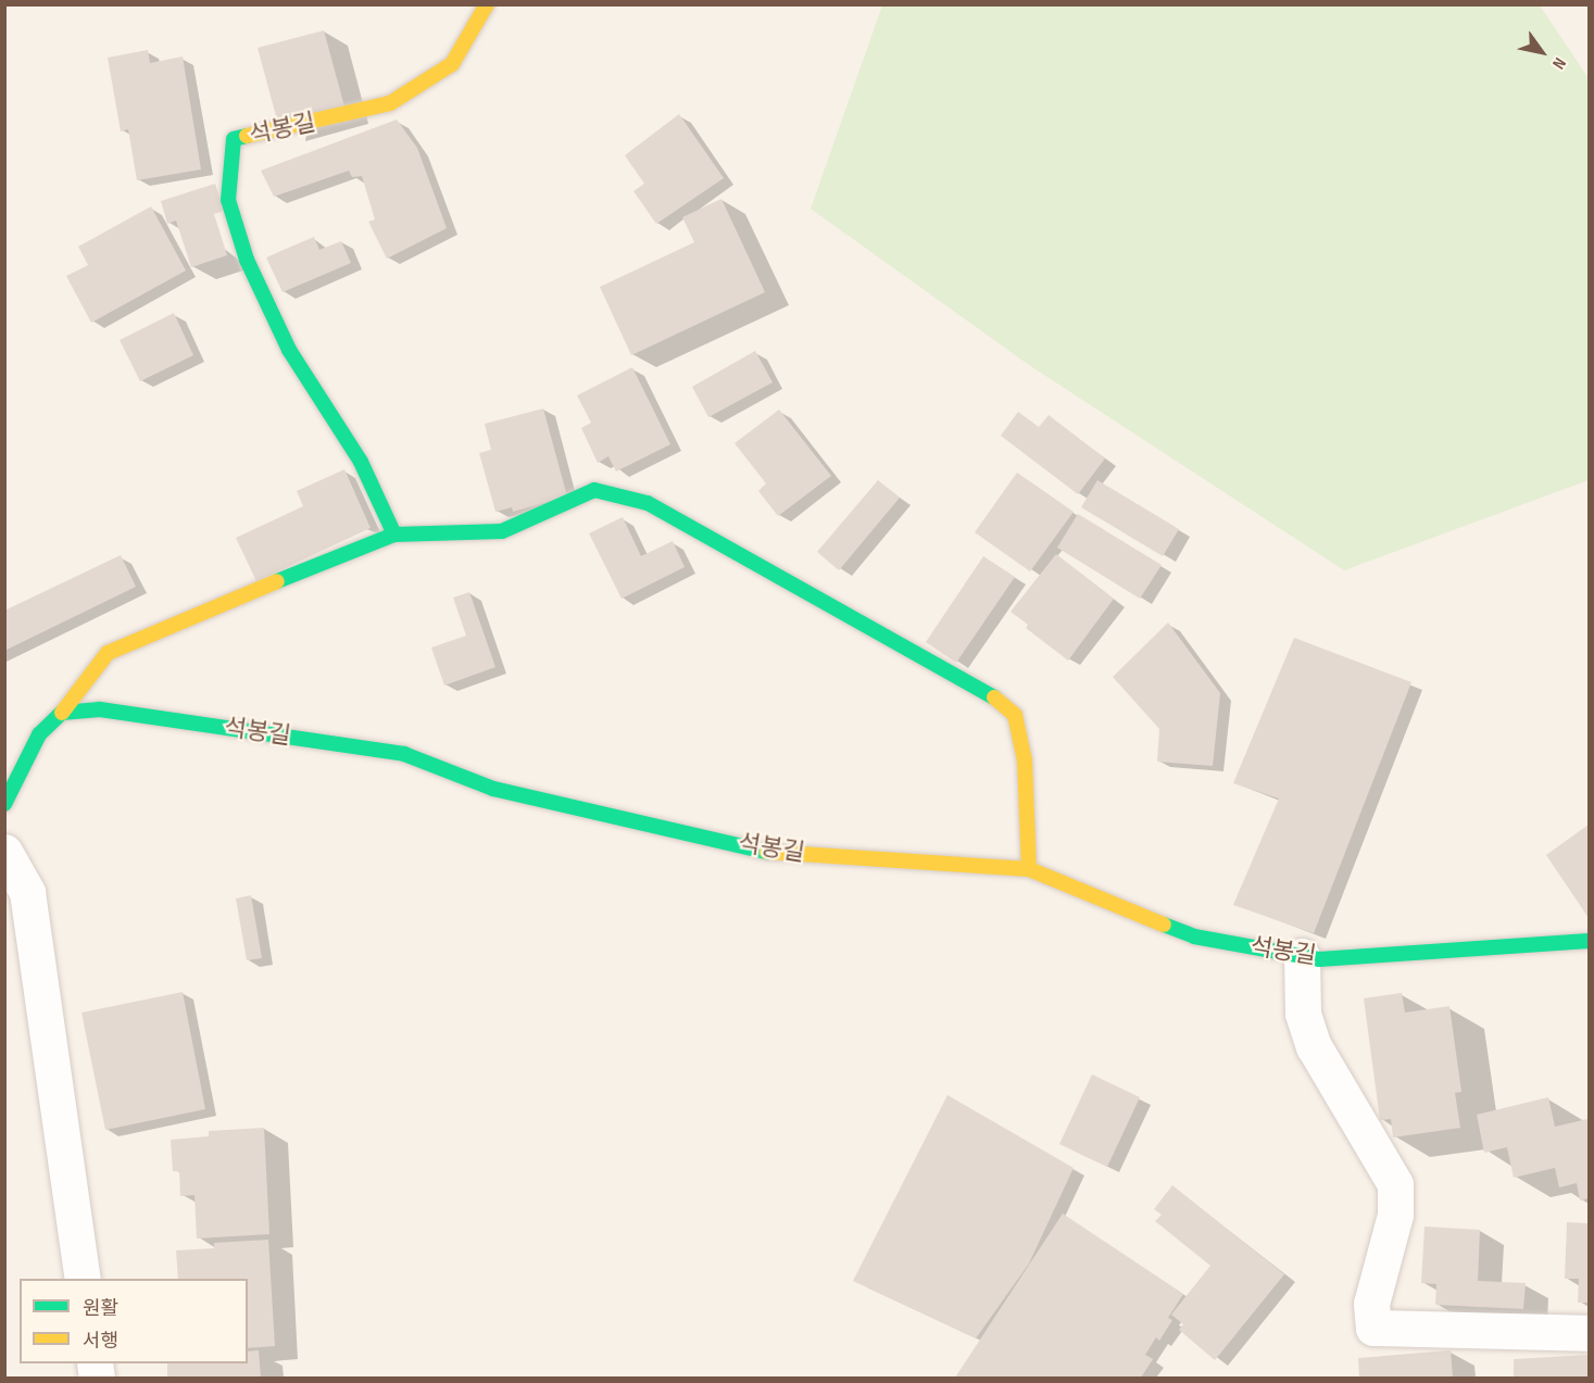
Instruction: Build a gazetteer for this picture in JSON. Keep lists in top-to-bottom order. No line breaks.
{"streets":{"street":["석봉길"]},"legend":["원활","서행"],"north":"bottom right"}
